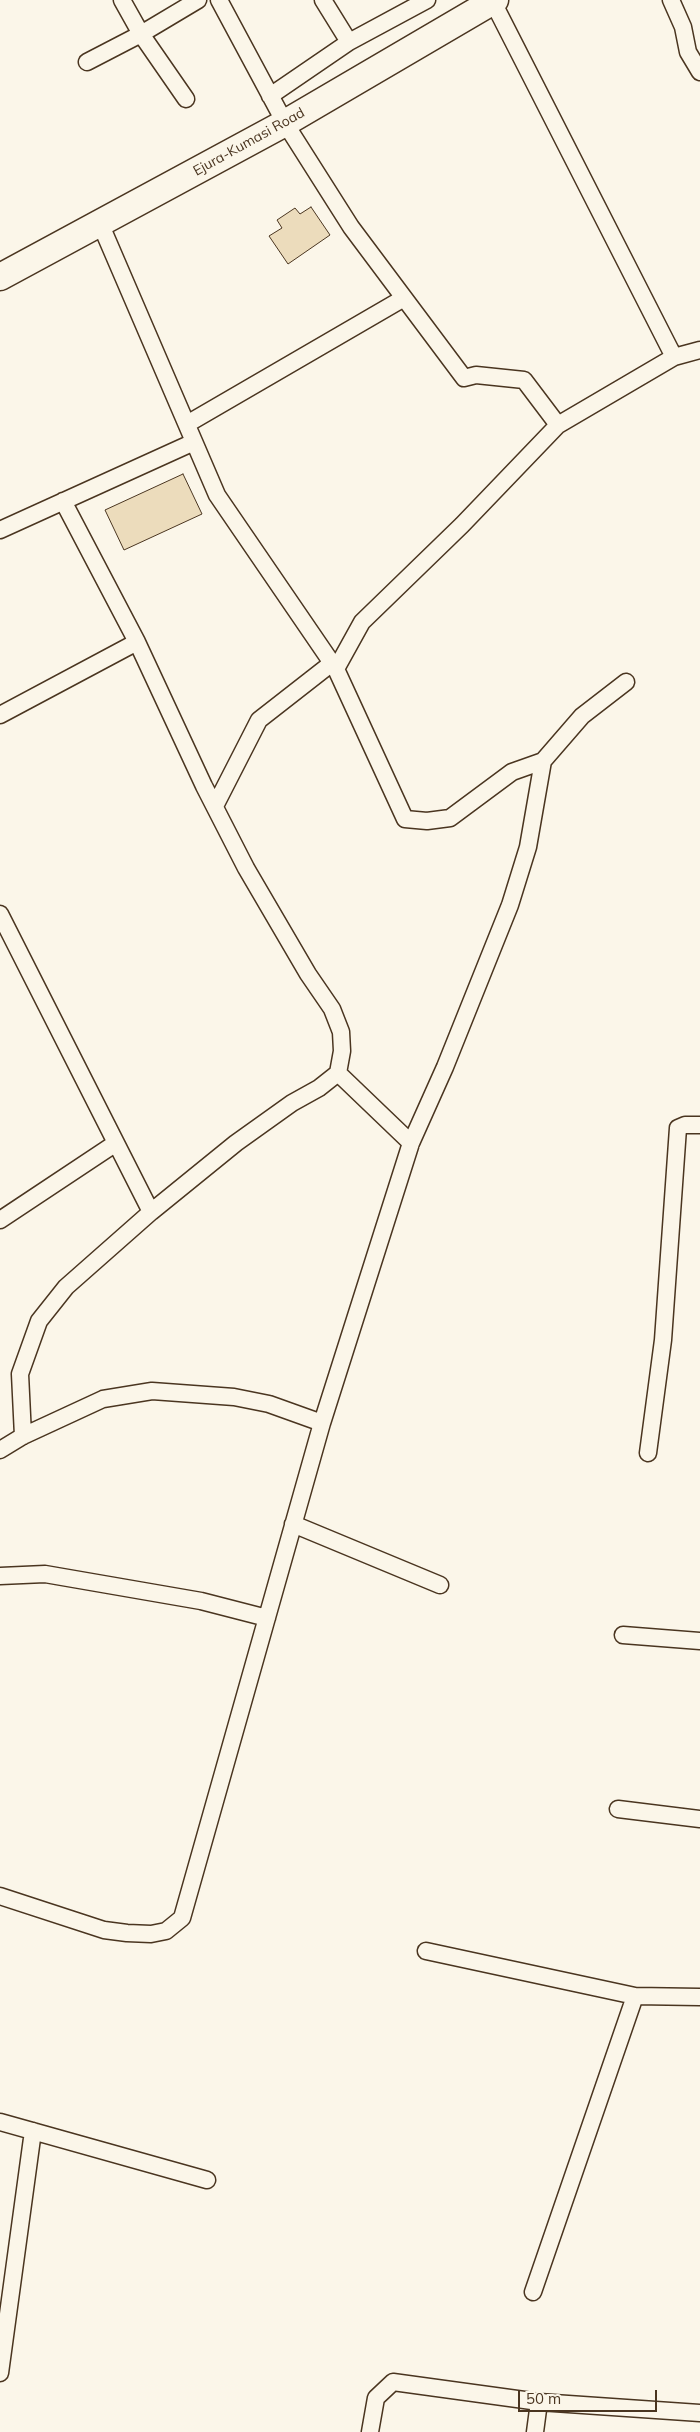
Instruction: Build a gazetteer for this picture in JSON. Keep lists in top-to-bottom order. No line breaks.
{"streets":{"main road":["Ejura-Kumasi Road"]},"scale_bar":"50 m"}
